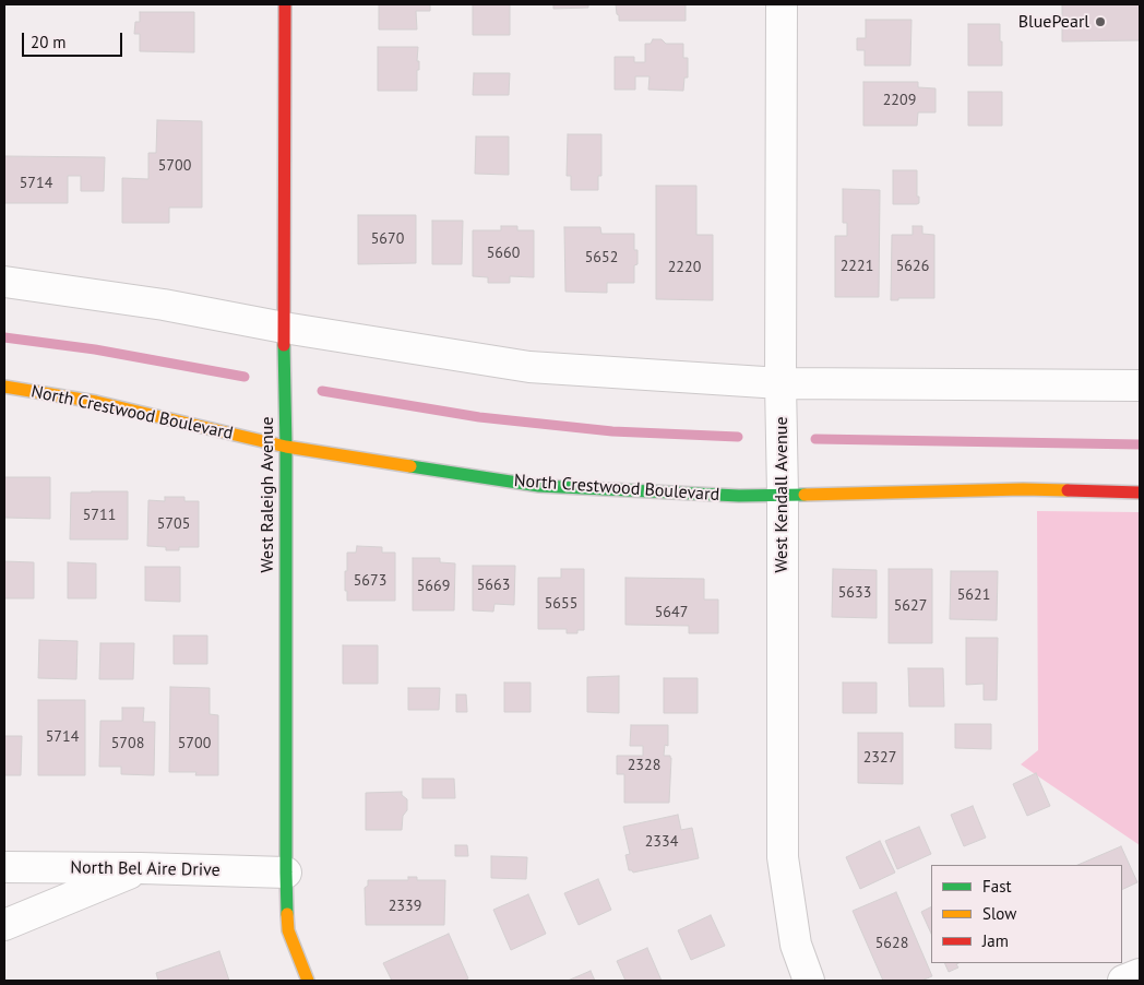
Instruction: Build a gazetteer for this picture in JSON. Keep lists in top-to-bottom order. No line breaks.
{"streets":{"street":["North Crestwood Boulevard","West Raleigh Avenue","West Kendall Avenue","North Bel Aire Drive"]},"crossings":[["North Crestwood Boulevard","West Raleigh Avenue"],["North Crestwood Boulevard","West Kendall Avenue"],["West Raleigh Avenue","North Bel Aire Drive"]],"places":["BluePearl"],"house_numbers":["2209","5700","5714","5670","5660","5652","2221","5626","2220","5711","5705","5673","5663","5669","5633","5621","5655","5627","5647","5714","5708","5700","2327","2328","2334","2339","5628"],"legend":["Fast","Slow","Jam"],"scale_bar":"20 m"}
